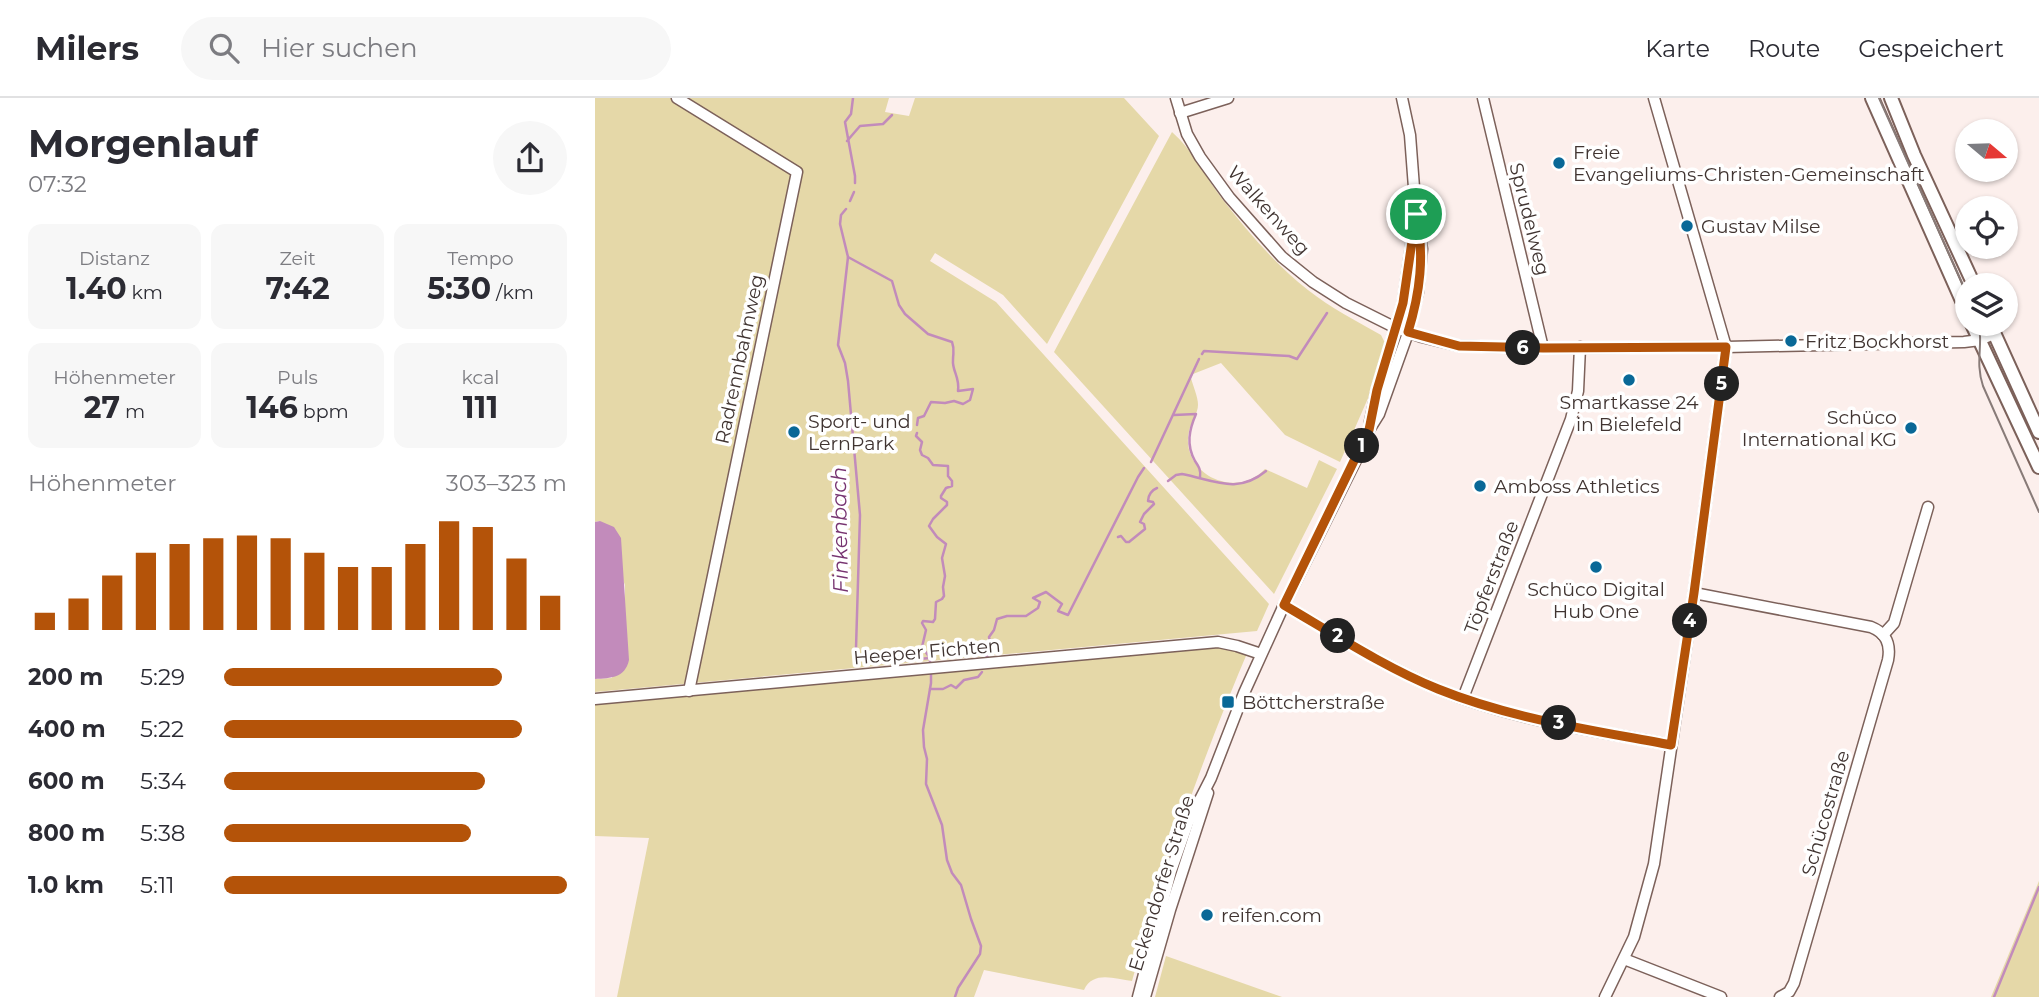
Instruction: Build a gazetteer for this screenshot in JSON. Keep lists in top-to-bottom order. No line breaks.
{"streets":{"street":["Walkenweg","Sprudelweg","Radrennbahnweg","Töpferstraße","Heeper Fichten","Schücostraße","Eckendorfer Straße"]},"crossings":[["Walkenweg","Sprudelweg"],["Walkenweg","Töpferstraße"],["Walkenweg","Eckendorfer Straße"],["Radrennbahnweg","Heeper Fichten"],["Heeper Fichten","Eckendorfer Straße"]],"water":["Finkenbach"],"places":{"other":["Freie Evangeliums-Christen-Gemeinschaft","Gustav Milse","Fritz Bockhorst","Smartkasse 24 in Bielefeld","Schüco International KG","Sport- und LernPark","Amboss Athletics","Schüco Digital Hub One","reifen.com"],"transit":["Böttcherstraße"]},"north":"right","page":{"header":"Milers","search":"Hier suchen","nav":["Karte","Route","Gespeichert"],"heading":["Morgenlauf","07:32"],"stats":[["Distanz","1.40 km"],["Zeit","7:42"],["Tempo","5:30 /km"],["Höhenmeter","27 m"],["Puls","146 bpm"],["kcal","111"]],"pins":["6","5","1","4","2","3"],"chart":["Höhenmeter","303–323 m"],"list":[{"name":"200 m","note":"5:29"},{"name":"400 m","note":"5:22"},{"name":"600 m","note":"5:34"},{"name":"800 m","note":"5:38"},{"name":"1.0 km","note":"5:11"}]}}
